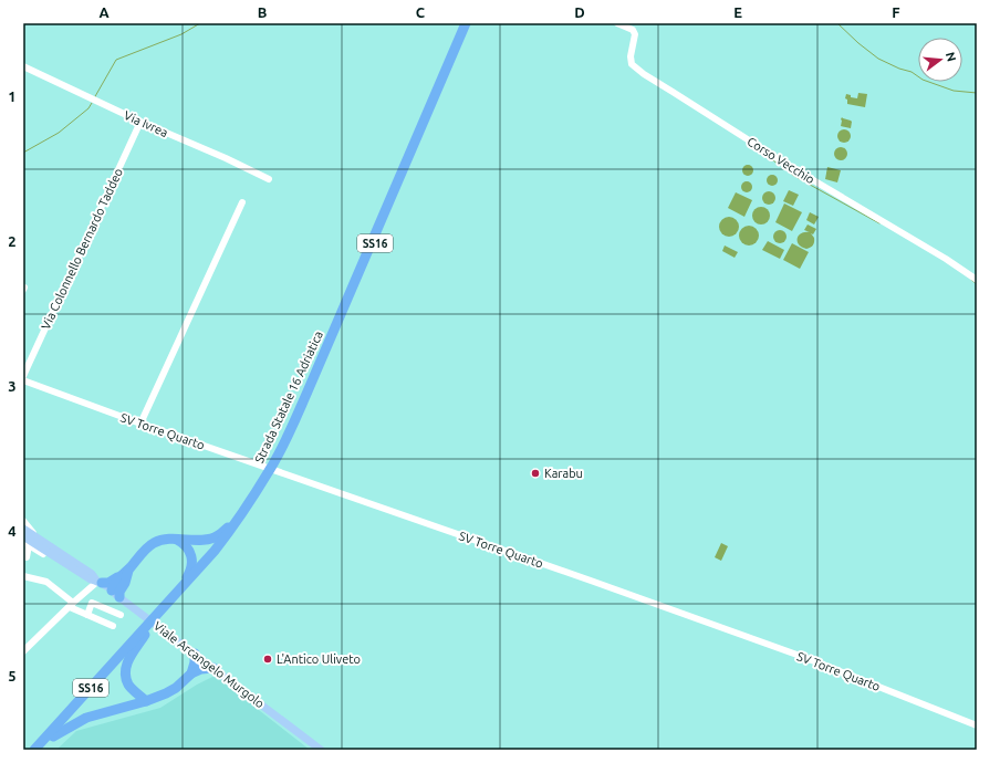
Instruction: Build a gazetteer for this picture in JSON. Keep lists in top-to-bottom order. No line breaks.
{"streets":{"highway":["SS16","Strada Statale 16 Adriatica"],"main road":["Viale Arcangelo Murgolo"],"street":["Via Ivrea","Corso Vecchio","Via Colonnello Bernardo Taddeo","SV Torre Quarto"]},"crossings":[["Via Ivrea","Via Colonnello Bernardo Taddeo"]],"places":["Karabu","L'Antico Uliveto"],"north":"right","grid":{"columns":["A","B","C","D","E","F"],"rows":["1","2","3","4","5"]}}
